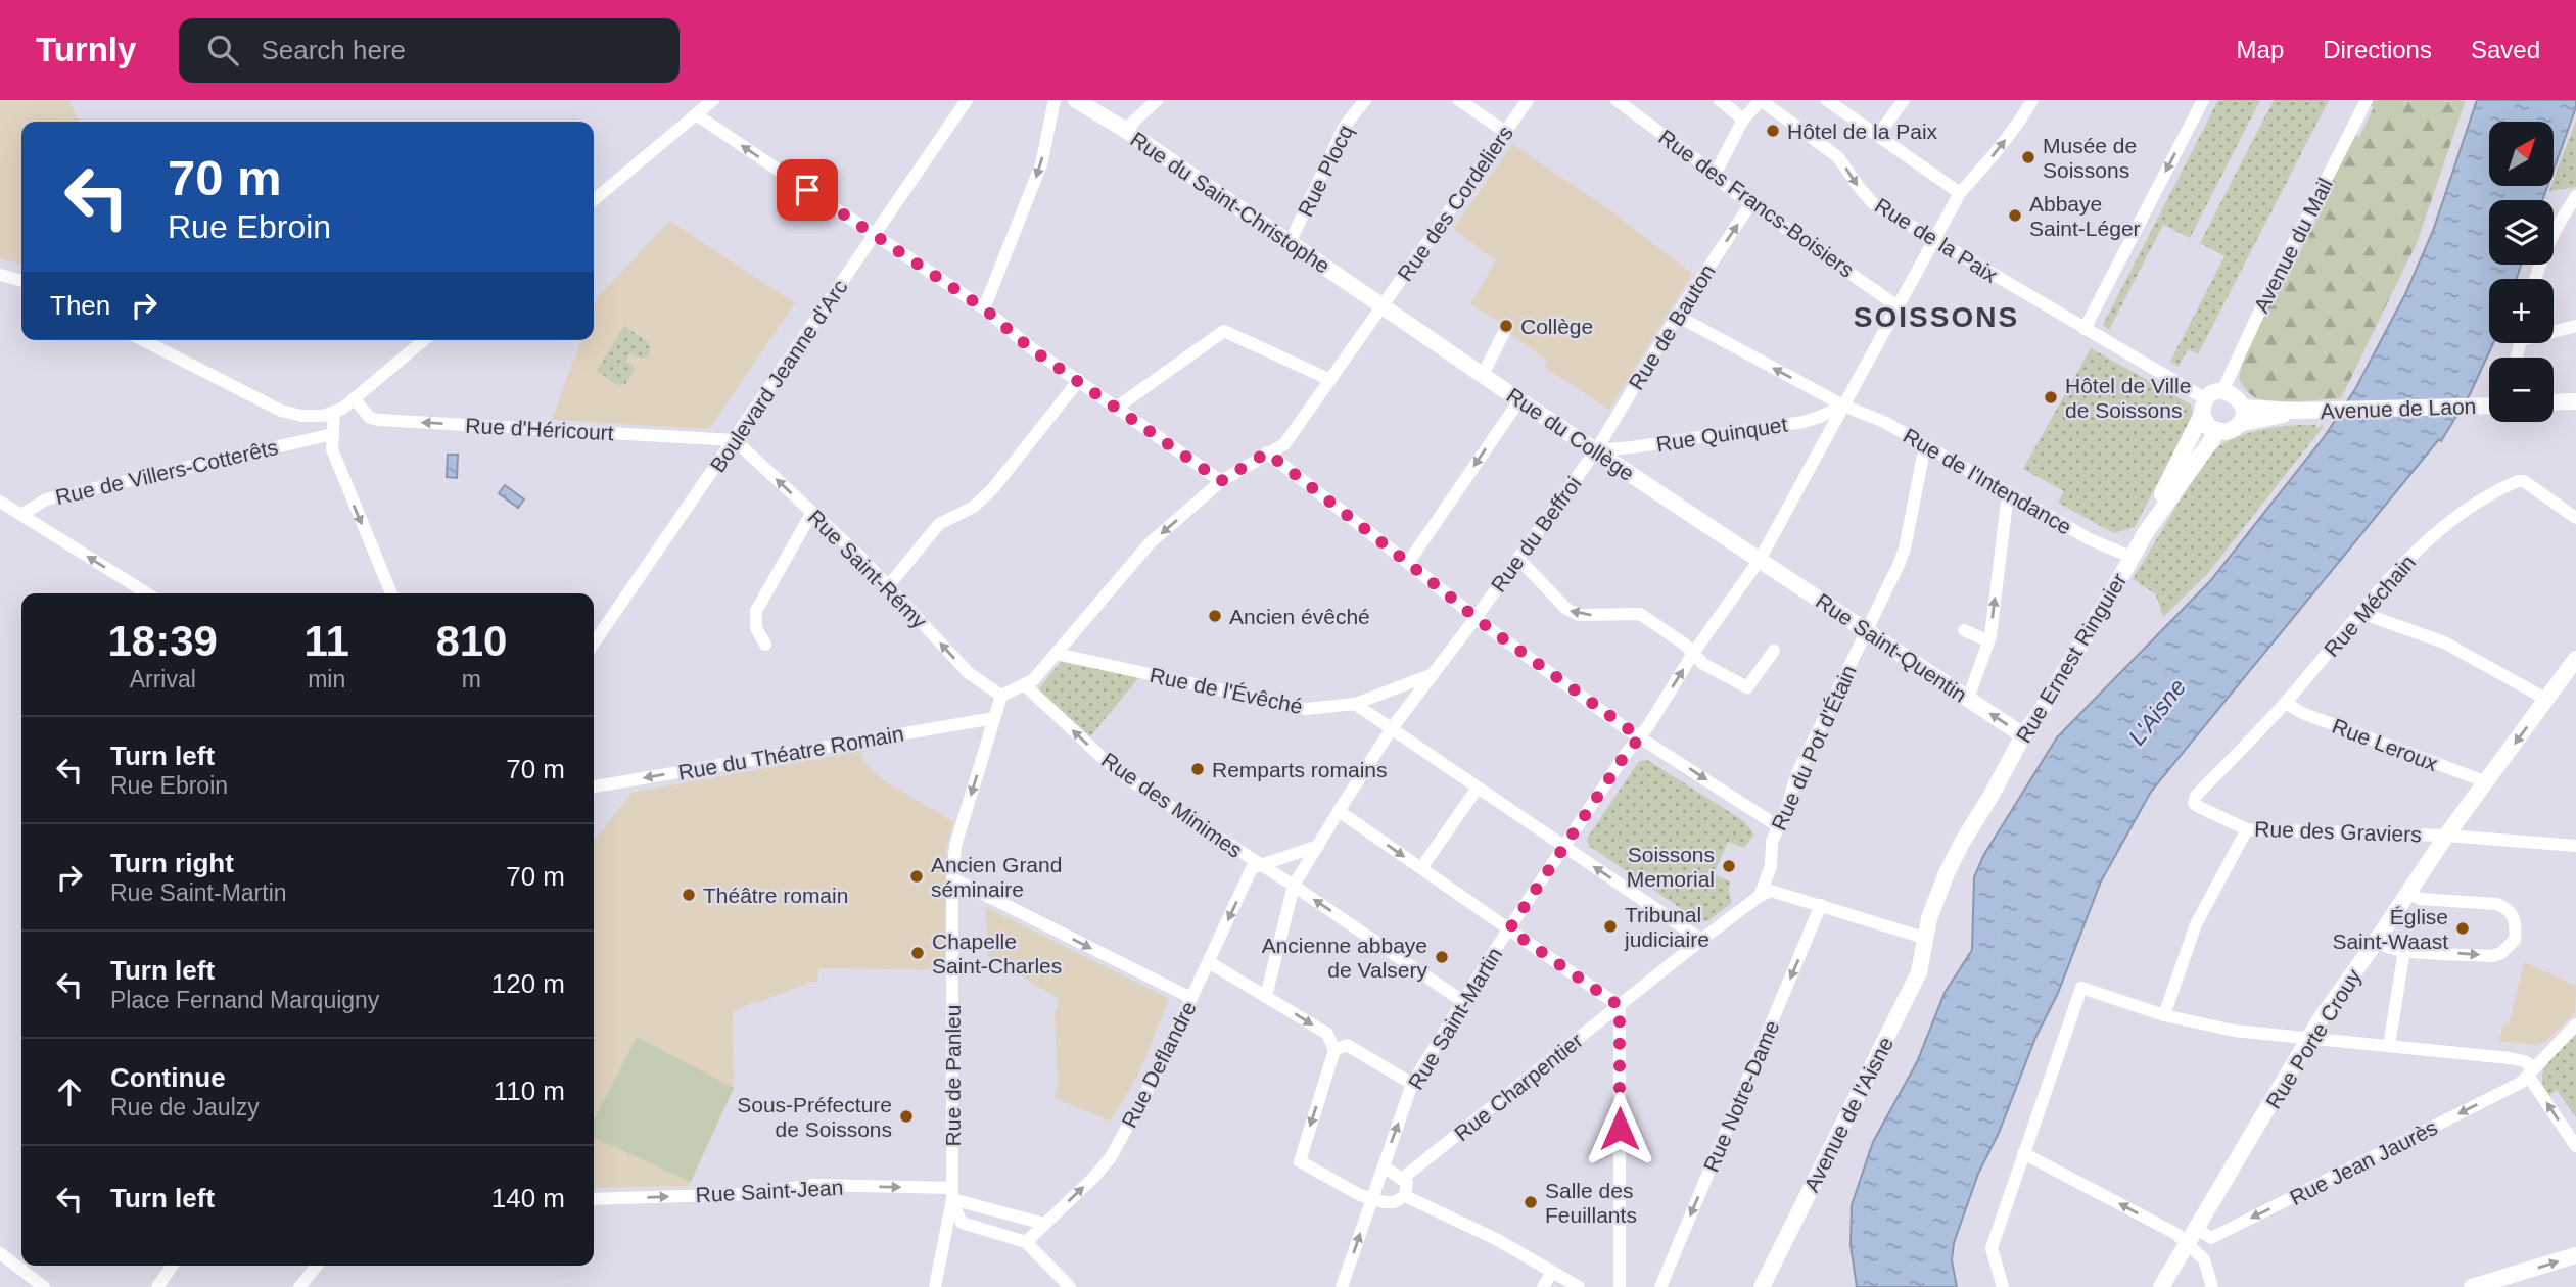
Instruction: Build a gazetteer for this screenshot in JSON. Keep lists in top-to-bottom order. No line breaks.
{"streets":{"main road":["Rue du Saint-Christophe","Avenue de Laon","Rue du Collège","Rue Saint-Quentin","Rue Ernest Ringuier","Rue Porte Crouy","Avenue de l'Aisne"],"street":["Rue Plocq","Rue des Cordeliers","Rue des Francs-Boisiers","Rue de la Paix","Avenue du Mail","Rue de Bauton","Boulevard Jeanne d'Arc","Rue d'Héricourt","Rue Quinquet","Rue de Villers-Cotterêts","Rue de l'Intendance","Rue du Beffroi","Rue Saint-Rémy","Rue Méchain","Rue de l'Évêché","Rue Leroux","Rue du Pot d'Étain","Rue du Théatre Romain","Rue des Minimes","Rue des Graviers","Rue Saint-Martin","Rue Deflandre","Rue de Panleu","Rue Charpentier","Rue Notre-Dame","Rue Jean Jaurès","Rue Saint-Jean"]},"crossings":[["Rue Plocq","Rue du Saint-Christophe"],["Rue du Saint-Christophe","Rue des Cordeliers"],["Rue du Saint-Christophe","Rue du Collège"],["Rue des Cordeliers","Rue du Collège"],["Rue des Cordeliers","Rue de l'Évêché"],["Rue des Cordeliers","Rue des Minimes"],["Rue des Francs-Boisiers","Rue de Bauton"],["Rue des Francs-Boisiers","Rue Saint-Martin"],["Rue de la Paix","Avenue du Mail"],["Rue de la Paix","Avenue de Laon"],["Rue de la Paix","Rue Saint-Martin"],["Avenue du Mail","Avenue de Laon"],["Rue de Bauton","Rue du Collège"],["Rue de Bauton","Rue Quinquet"],["Rue de Bauton","Rue de l'Intendance"],["Rue de Bauton","Rue du Beffroi"],["Boulevard Jeanne d'Arc","Rue d'Héricourt"],["Boulevard Jeanne d'Arc","Rue Saint-Rémy"],["Rue d'Héricourt","Rue Saint-Rémy"],["Rue du Collège","Rue Quinquet"],["Rue du Collège","Rue du Beffroi"],["Rue du Collège","Rue Saint-Quentin"],["Rue du Collège","Rue Saint-Martin"],["Rue Quinquet","Rue de l'Intendance"],["Rue Quinquet","Rue du Beffroi"],["Rue Quinquet","Rue Saint-Martin"],["Rue de l'Intendance","Rue Ernest Ringuier"],["Rue de l'Intendance","Rue du Pot d'Étain"],["Rue de l'Intendance","Rue Saint-Martin"],["Rue du Beffroi","Rue de l'Évêché"],["Rue du Beffroi","Rue des Minimes"],["Rue Saint-Rémy","Rue de Panleu"],["Rue Méchain","Rue Leroux"],["Rue Méchain","Rue des Graviers"],["Rue Saint-Quentin","Rue Ernest Ringuier"],["Rue Saint-Quentin","Rue du Pot d'Étain"],["Rue Saint-Quentin","Rue Saint-Martin"],["Rue Ernest Ringuier","Avenue de l'Aisne"],["Rue Leroux","Rue Porte Crouy"],["Rue du Pot d'Étain","Rue Charpentier"],["Rue du Théatre Romain","Rue de Panleu"],["Rue des Minimes","Rue Saint-Martin"],["Rue des Minimes","Rue Deflandre"],["Rue des Graviers","Rue Porte Crouy"],["Rue Porte Crouy","Rue Jean Jaurès"],["Rue Deflandre","Rue Saint-Jean"],["Rue de Panleu","Rue Saint-Jean"]],"one_way":["Rue de Bauton","Rue d'Héricourt","Rue de l'Intendance","Rue Saint-Rémy","Rue du Théatre Romain","Rue Jean Jaurès","Rue Saint-Jean"],"districts":["SOISSONS"],"water":["L'Aisne"],"places":["Hôtel de la Paix","Musée de Soissons","Abbaye Saint-Léger","Collège","Hôtel de Ville de Soissons","Ancien évêché","Remparts romains","Soissons Memorial","Ancien Grand séminaire","Théâtre romain","Tribunal judiciaire","Église Saint-Waast","Chapelle Saint-Charles","Ancienne abbaye de Valsery","Sous-Préfecture de Soissons","Salle des Feuillants"],"north":"top right","page":{"header":"Turnly","search":"Search here","nav":["Map","Directions","Saved"],"map_buttons":["+","−"],"turn":["70 m","Rue Ebroin"],"then":"Then","eta":["18:39","Arrival","11","min","810","m"],"list":[{"name":"Turn left","note":"Rue Ebroin","value":"70 m"},{"name":"Turn right","note":"Rue Saint-Martin","value":"70 m"},{"name":"Turn left","note":"Place Fernand Marquigny","value":"120 m"},{"name":"Continue","note":"Rue de Jaulzy","value":"110 m"},{"name":"Turn left","value":"140 m"}]}}
